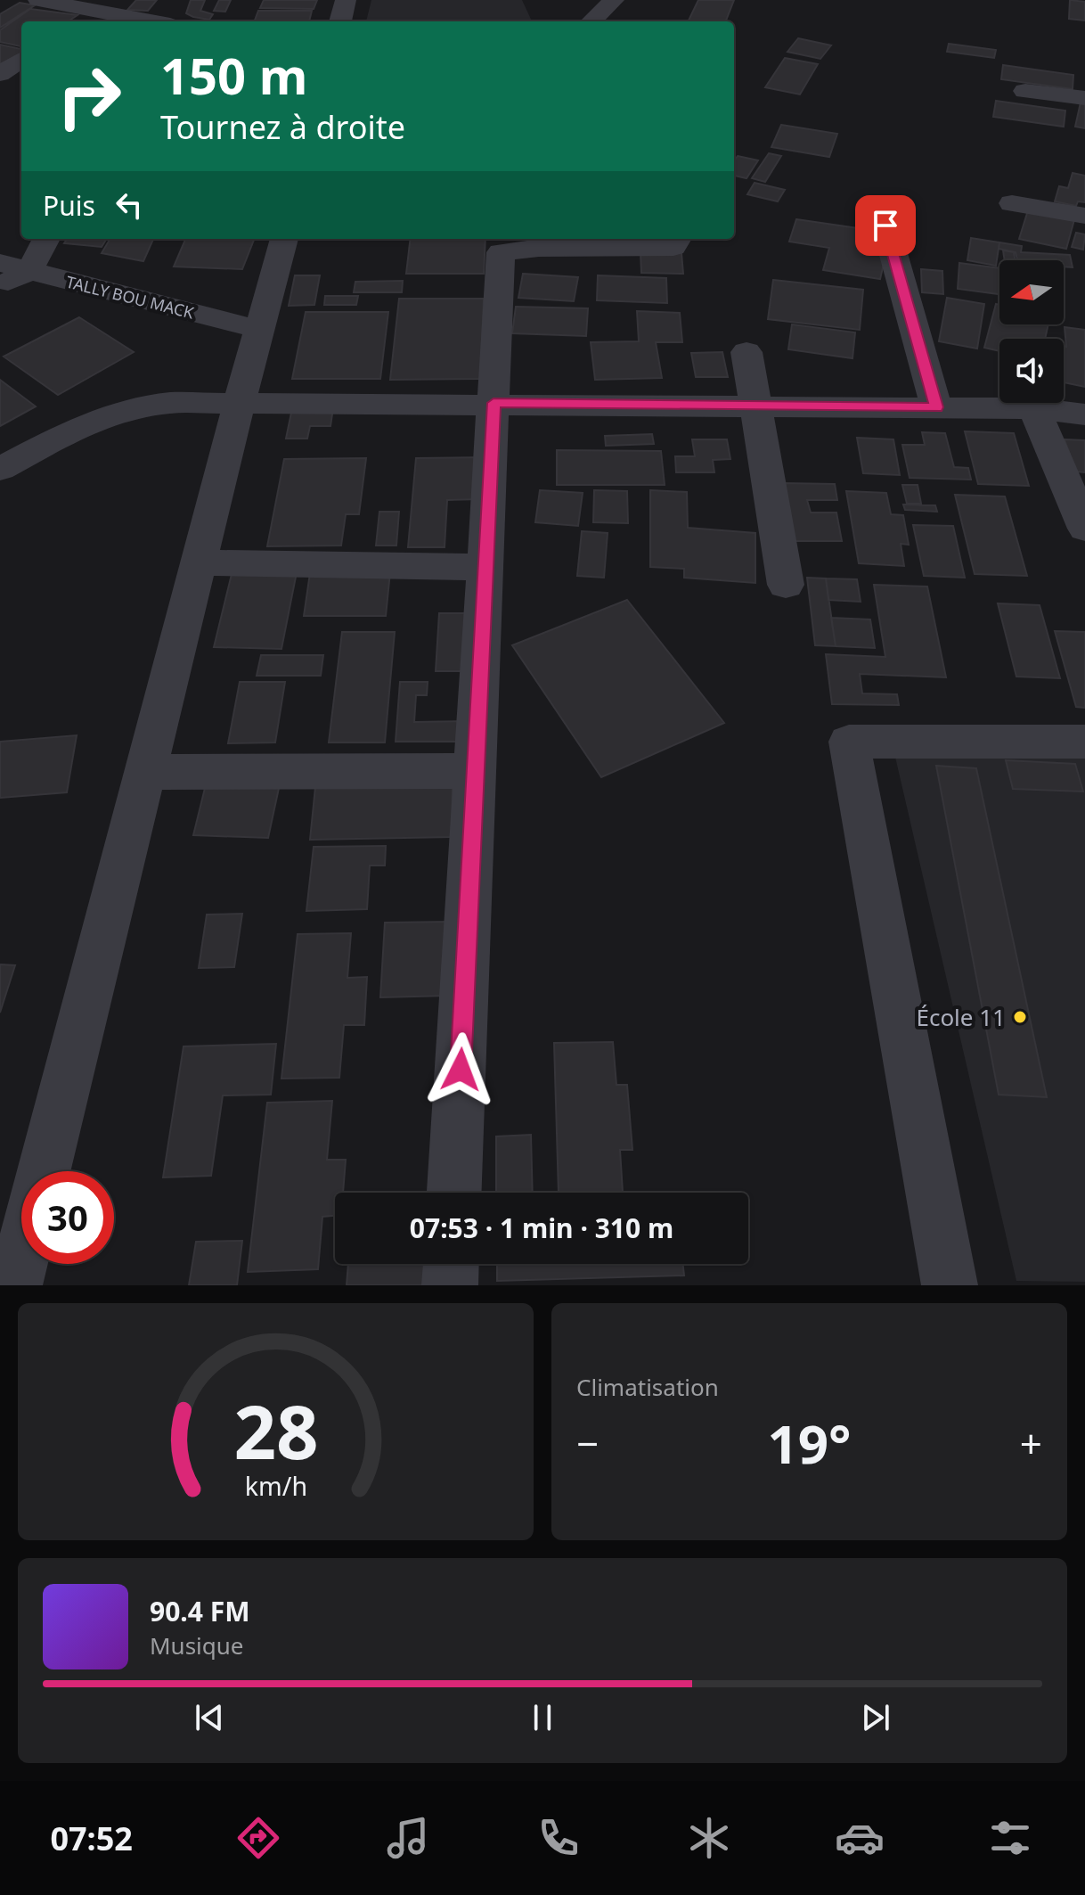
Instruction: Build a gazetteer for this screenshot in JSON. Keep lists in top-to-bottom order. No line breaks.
{"streets":{"street":["TALLY BOU MACK"]},"places":["École 11"],"north":"left","page":{"turn":["150 m","Tournez à droite"],"then":"Puis","limit":"30","trip":"07:53 · 1 min · 310 m","tile":"Climatisation","heat":["−","19°","+"],"song":["90.4 FM","Musique"],"tabs":"07:52","gauge":["28","km/h"]}}
